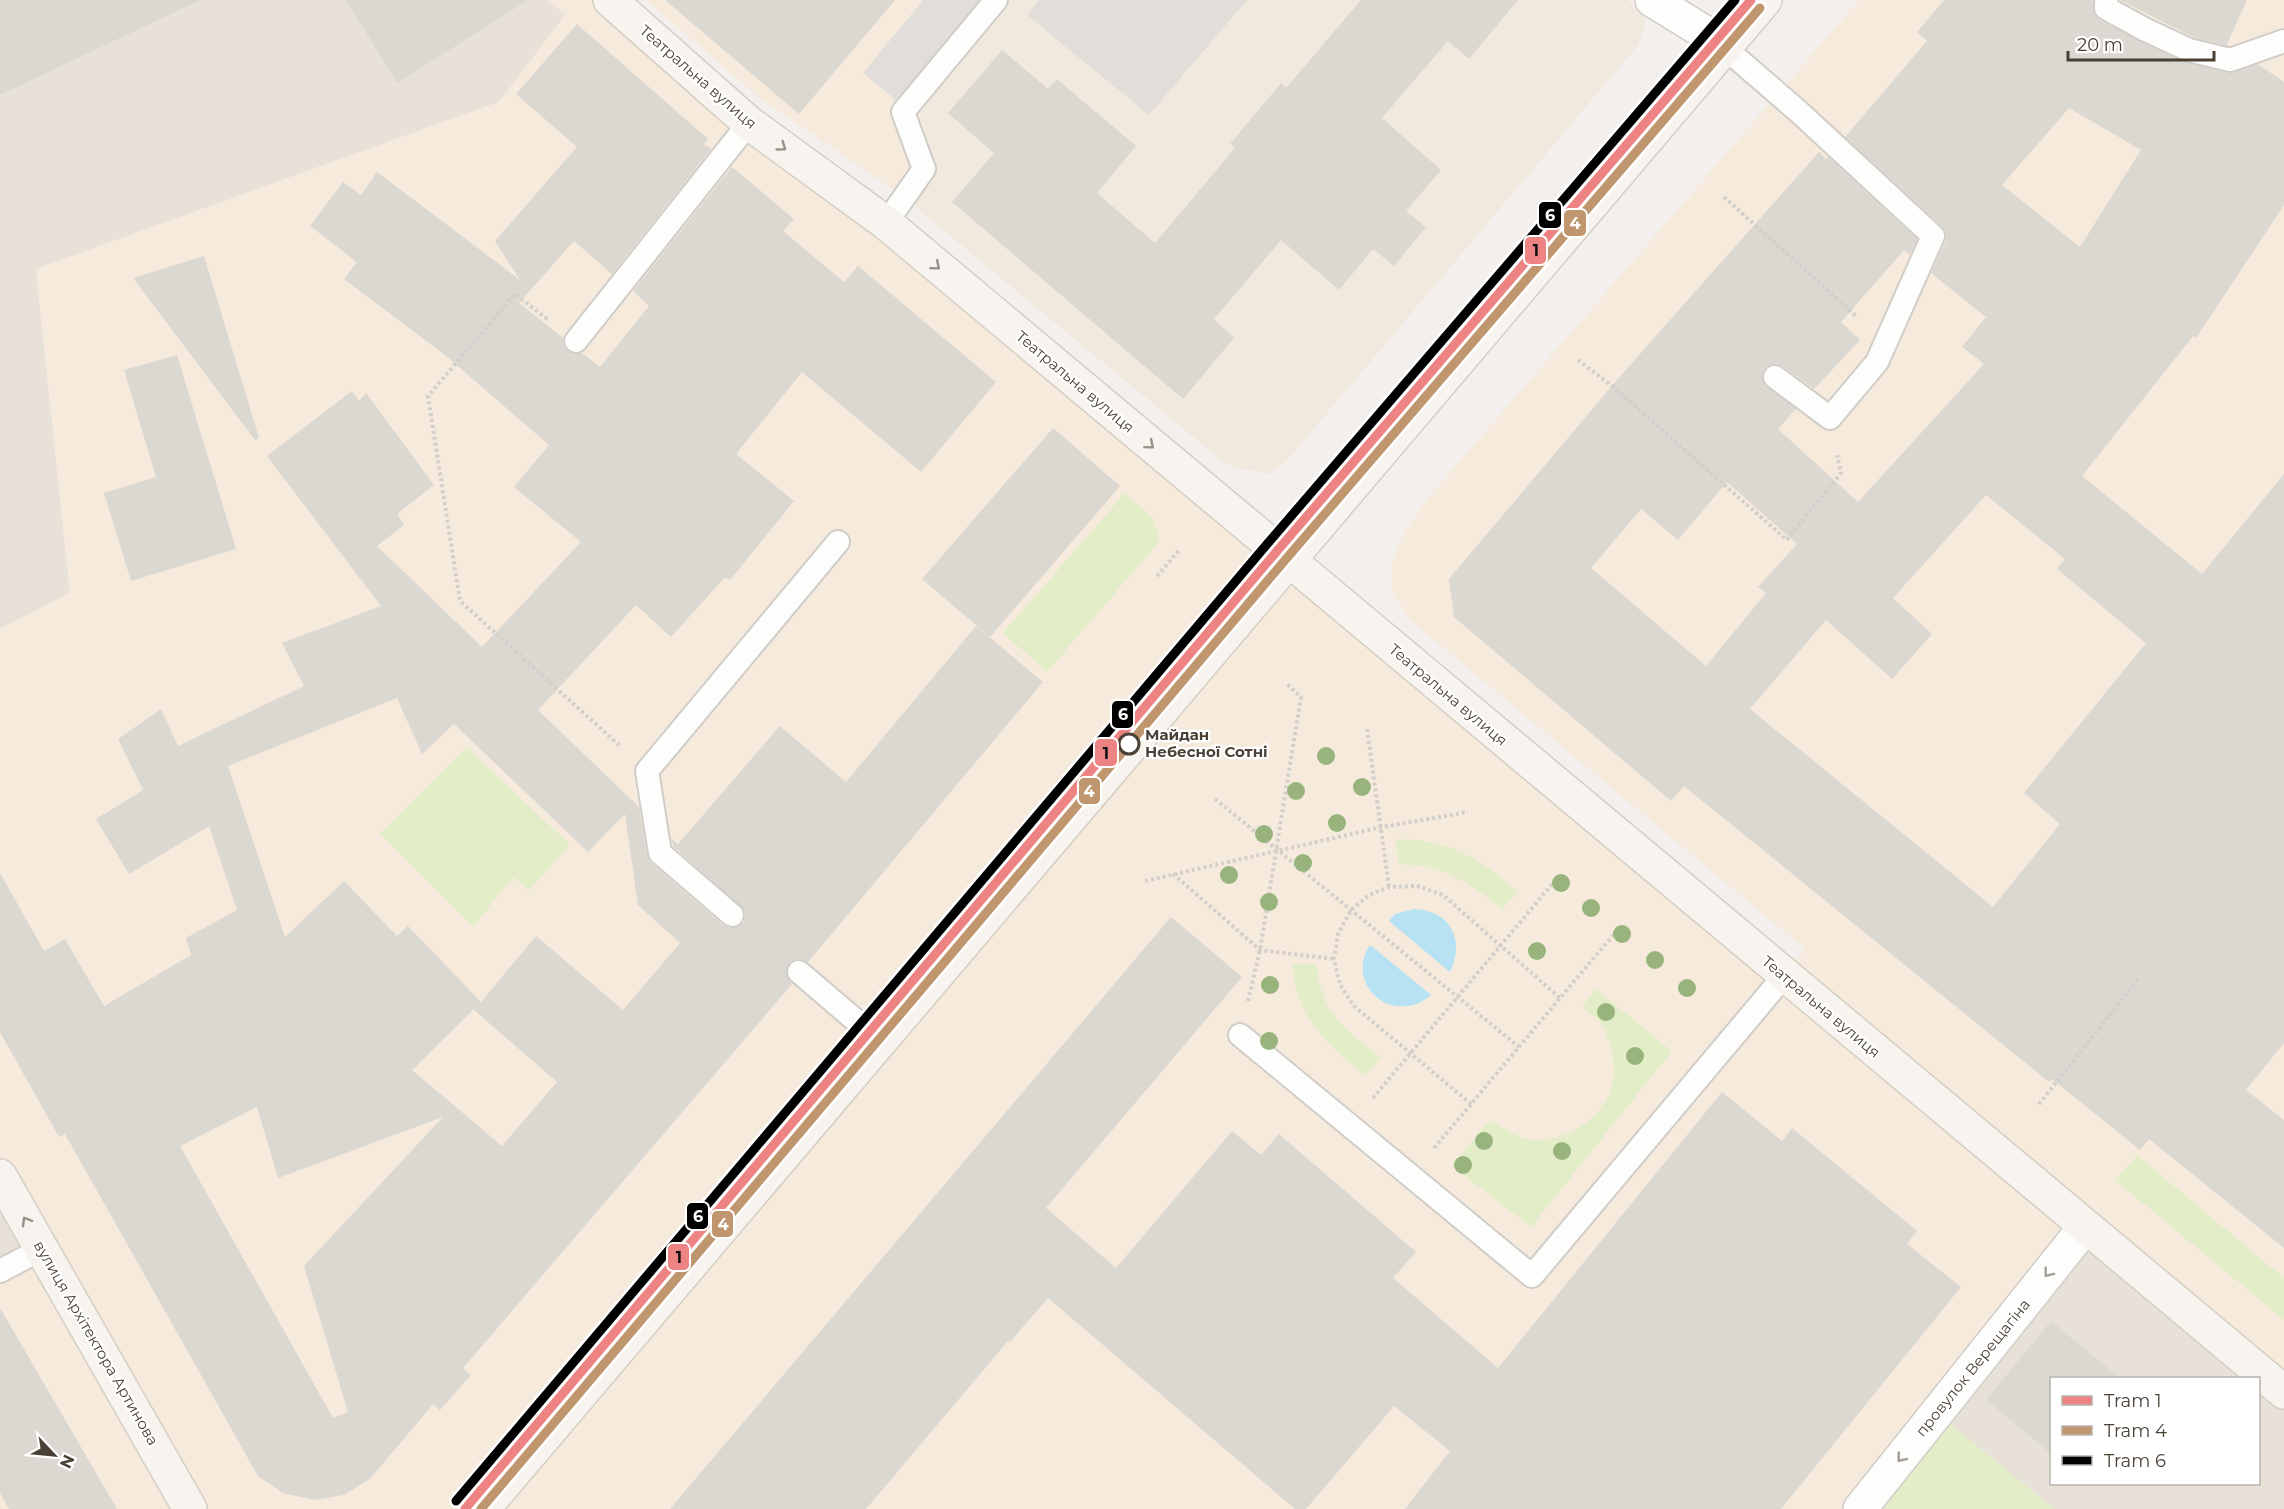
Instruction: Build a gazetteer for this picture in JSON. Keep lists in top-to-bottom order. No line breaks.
{"streets":{"street":["Театральна вулиця","вулиця Архітектора Артинова","провулок Верещагіна"]},"crossings":[["Театральна вулиця","провулок Верещагіна"]],"one_way":["провулок Верещагіна"],"places":["Майдан Небесної Сотні"],"lines":["tram line 1","tram line 6","tram line 4"],"legend":["Tram 1","Tram 4","Tram 6"],"scale_bar":"20 m","north":"bottom right"}
